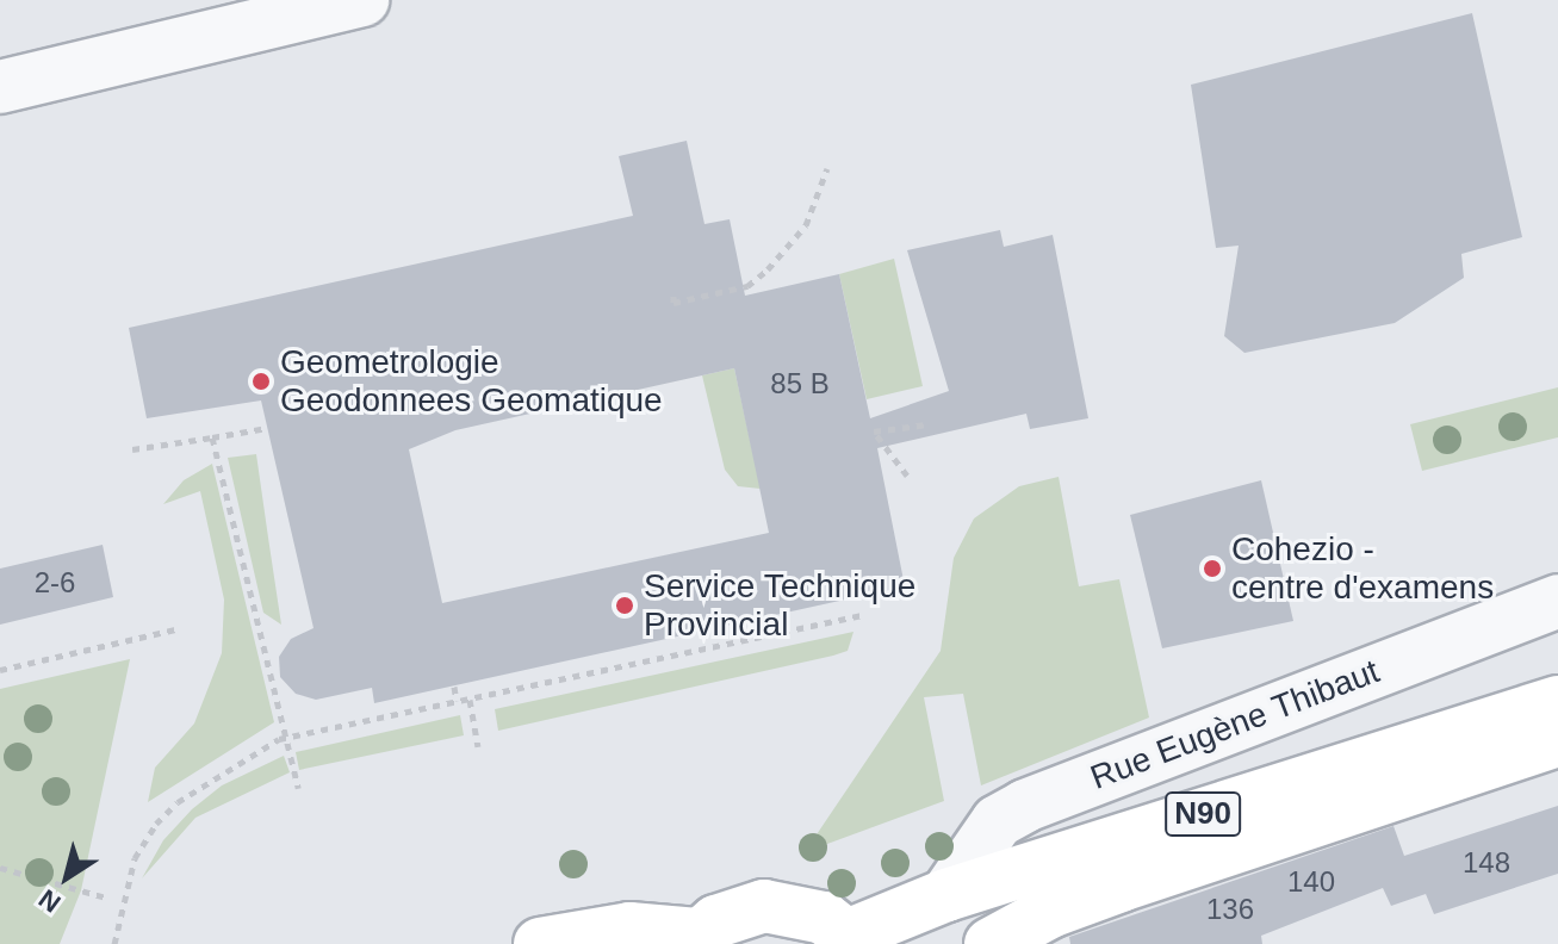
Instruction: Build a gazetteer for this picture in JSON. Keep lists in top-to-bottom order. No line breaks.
{"streets":{"main road":["N90"],"street":["Rue Eugène Thibaut"]},"crossings":[["Rue Eugène Thibaut","N90"]],"places":["Geometrologie Geodonnees Geomatique","Cohezio - centre d'examens","Service Technique Provincial"],"house_numbers":["85 B","2-6","148","140","136"],"north":"bottom left"}
